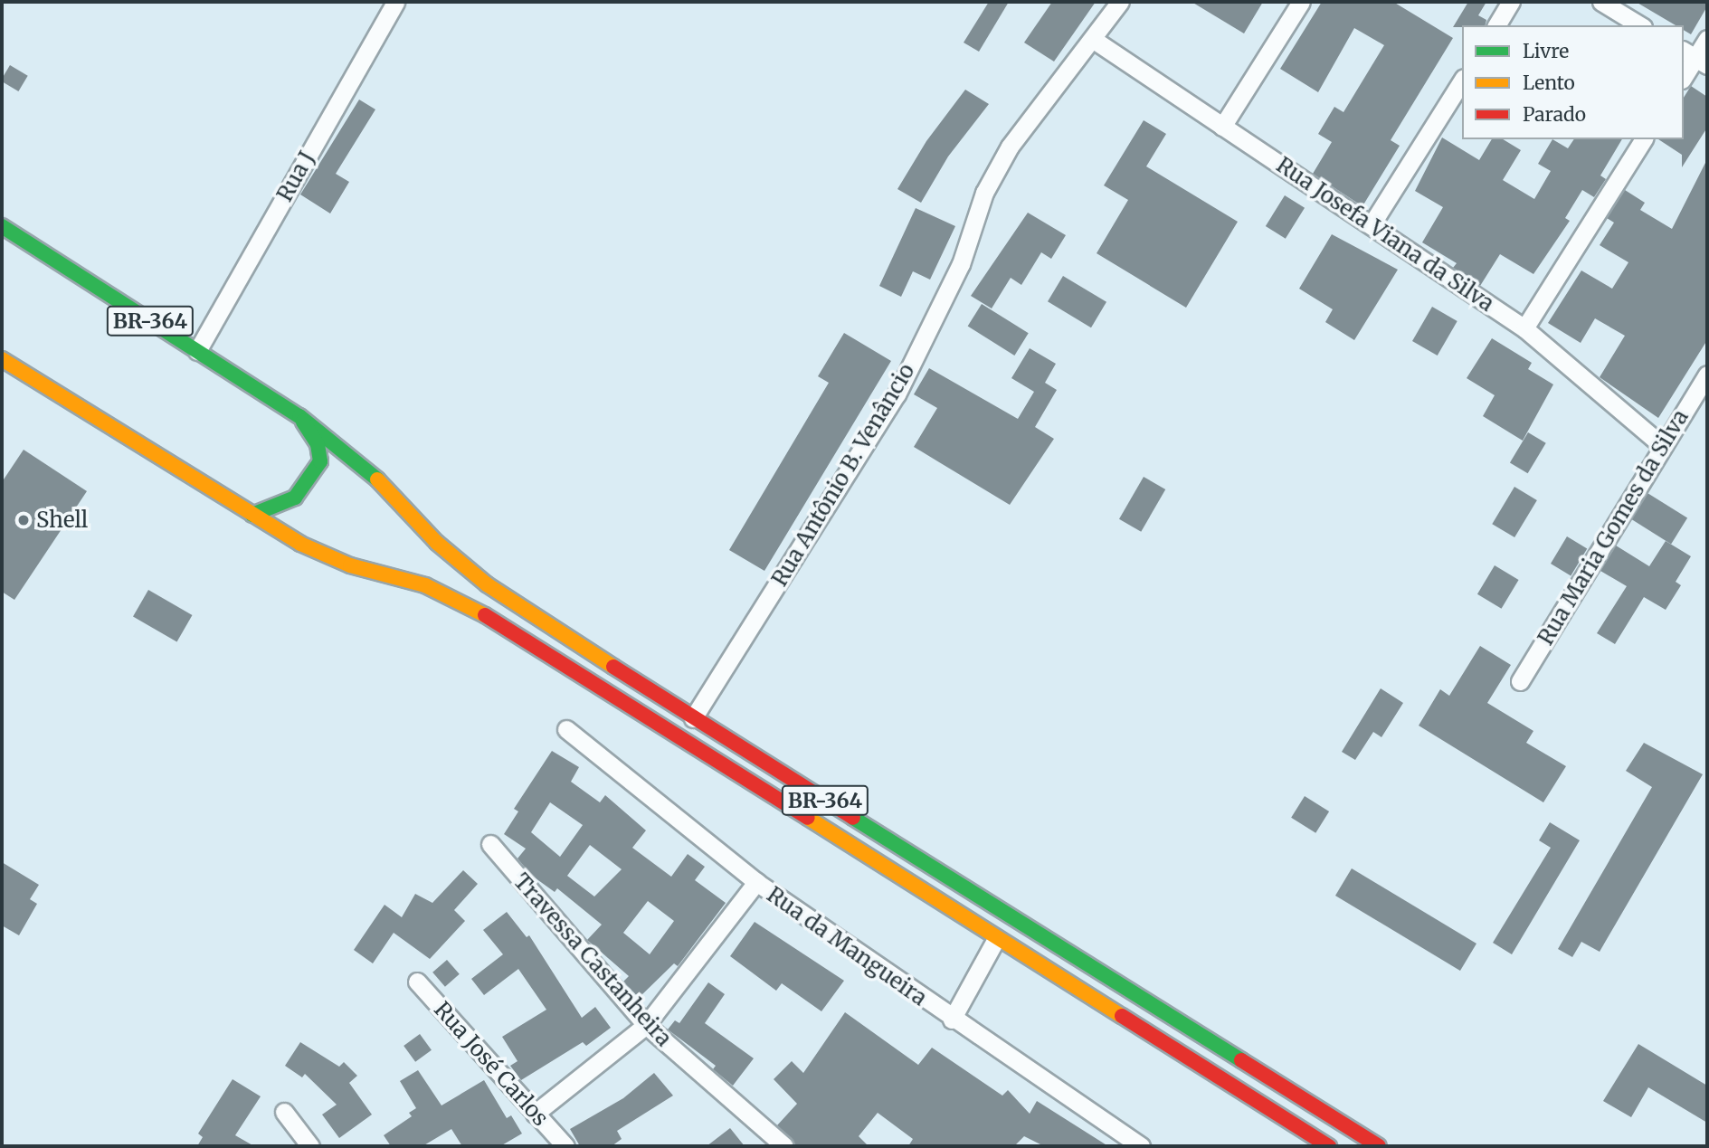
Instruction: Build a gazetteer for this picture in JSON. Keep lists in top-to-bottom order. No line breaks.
{"streets":{"highway":["BR-364"],"street":["Rua J","Rua Josefa Viana da Silva","Rua Antônio B. Venâncio","Rua Maria Gomes da Silva","Rua da Mangueira","Travessa Castanheira","Rua José Carlos"]},"crossings":[["Rua J","BR-364"],["Rua Josefa Viana da Silva","Rua Antônio B. Venâncio"],["Rua Josefa Viana da Silva","Rua Maria Gomes da Silva"],["BR-364","Rua Antônio B. Venâncio"]],"places":["Shell"],"legend":["Livre","Lento","Parado"]}
